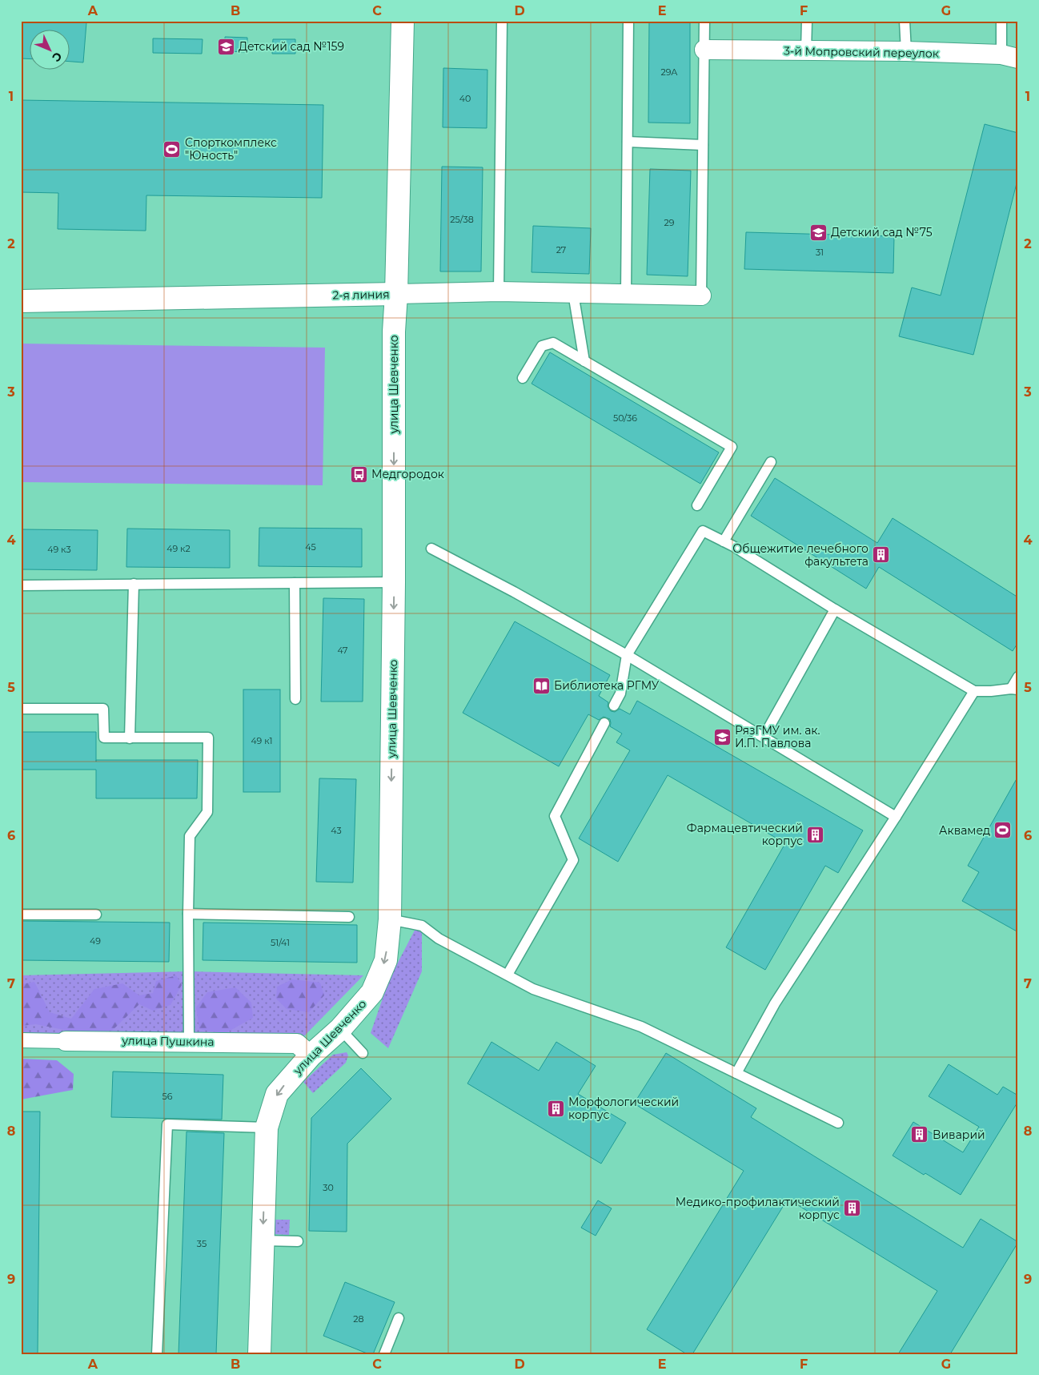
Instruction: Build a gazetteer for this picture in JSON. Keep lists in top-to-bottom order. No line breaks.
{"streets":{"street":["3-й Мопровский переулок","2-я линия","улица Шевченко","улица Пушкина"]},"crossings":[["2-я линия","улица Шевченко"],["улица Шевченко","улица Пушкина"]],"one_way":["улица Шевченко"],"places":{"school or university":["Детский сад №159","Детский сад №75","РязГМУ им. ак. И.П. Павлова"],"sports":["Спорткомплекс \"Юность\"","Аквамед"],"bus stop":["Медгородок"],"building":["Общежитие лечебного факультета","Фармацевтический корпус","Морфологический корпус","Виварий","Медико-профилактический корпус"],"library":["Библиотека РГМУ"]},"house_numbers":["29А","40","25/38","29","27","31","50/36","45","49 к2","49 к3","47","49 к1","43","49","51/41","56","30","35","28"],"north":"bottom right","grid":{"columns":["A","B","C","D","E","F","G"],"rows":["1","2","3","4","5","6","7","8","9"]}}
